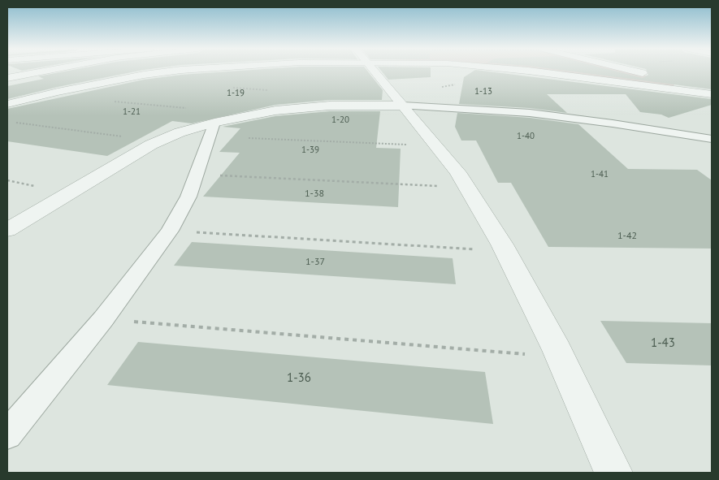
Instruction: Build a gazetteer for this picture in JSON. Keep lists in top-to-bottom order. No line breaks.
{"house_numbers":["1-13","1-19","1-21","1-20","1-40","1-39","1-41","1-38","1-42","1-37","1-43","1-36"]}
